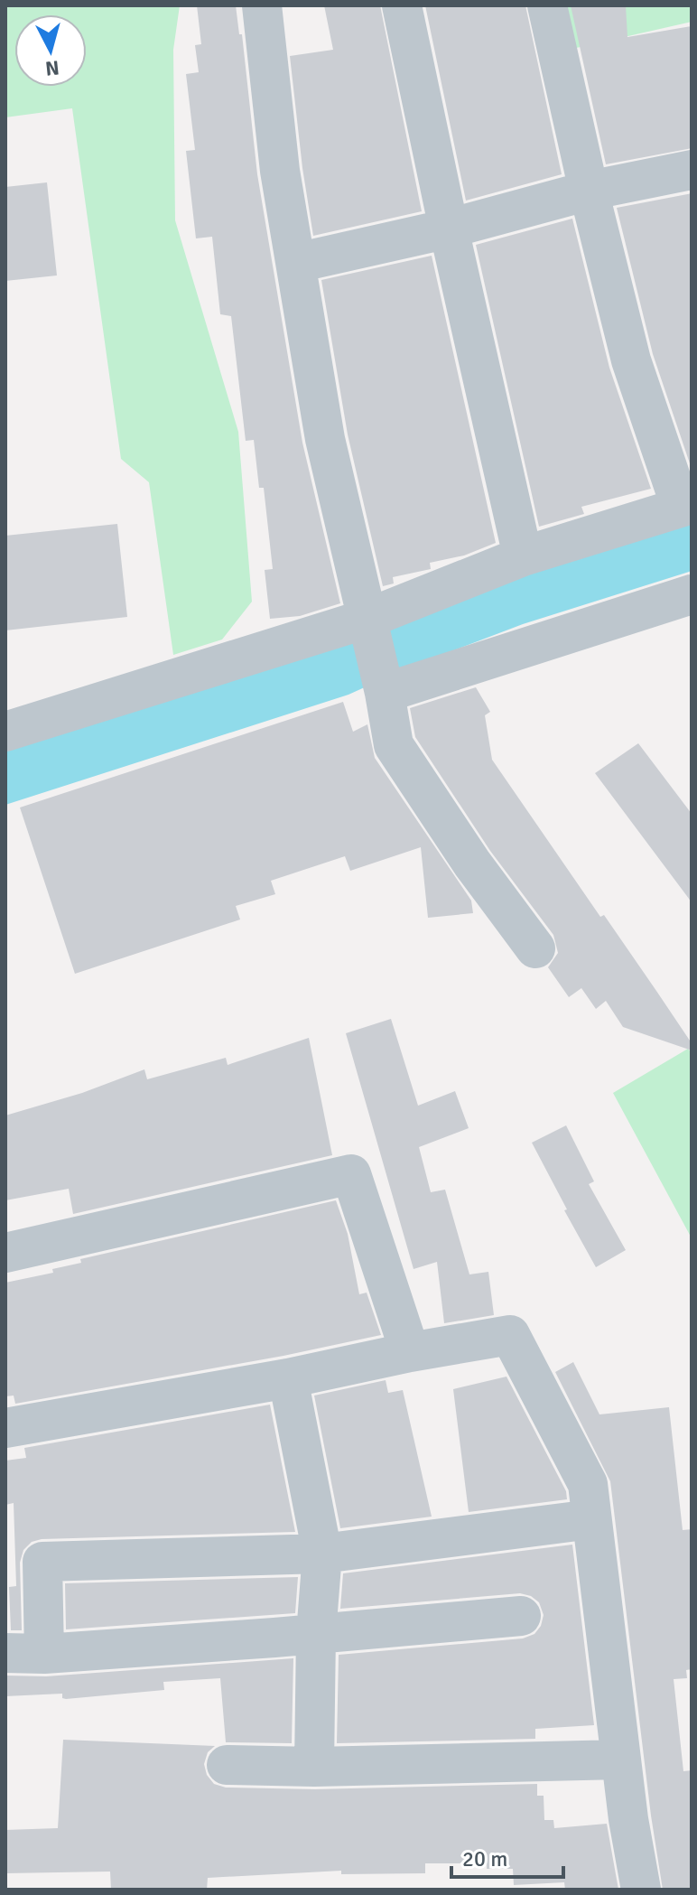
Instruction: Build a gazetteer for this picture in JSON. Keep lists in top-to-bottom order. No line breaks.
{"scale_bar":"20 m","north":"bottom"}
